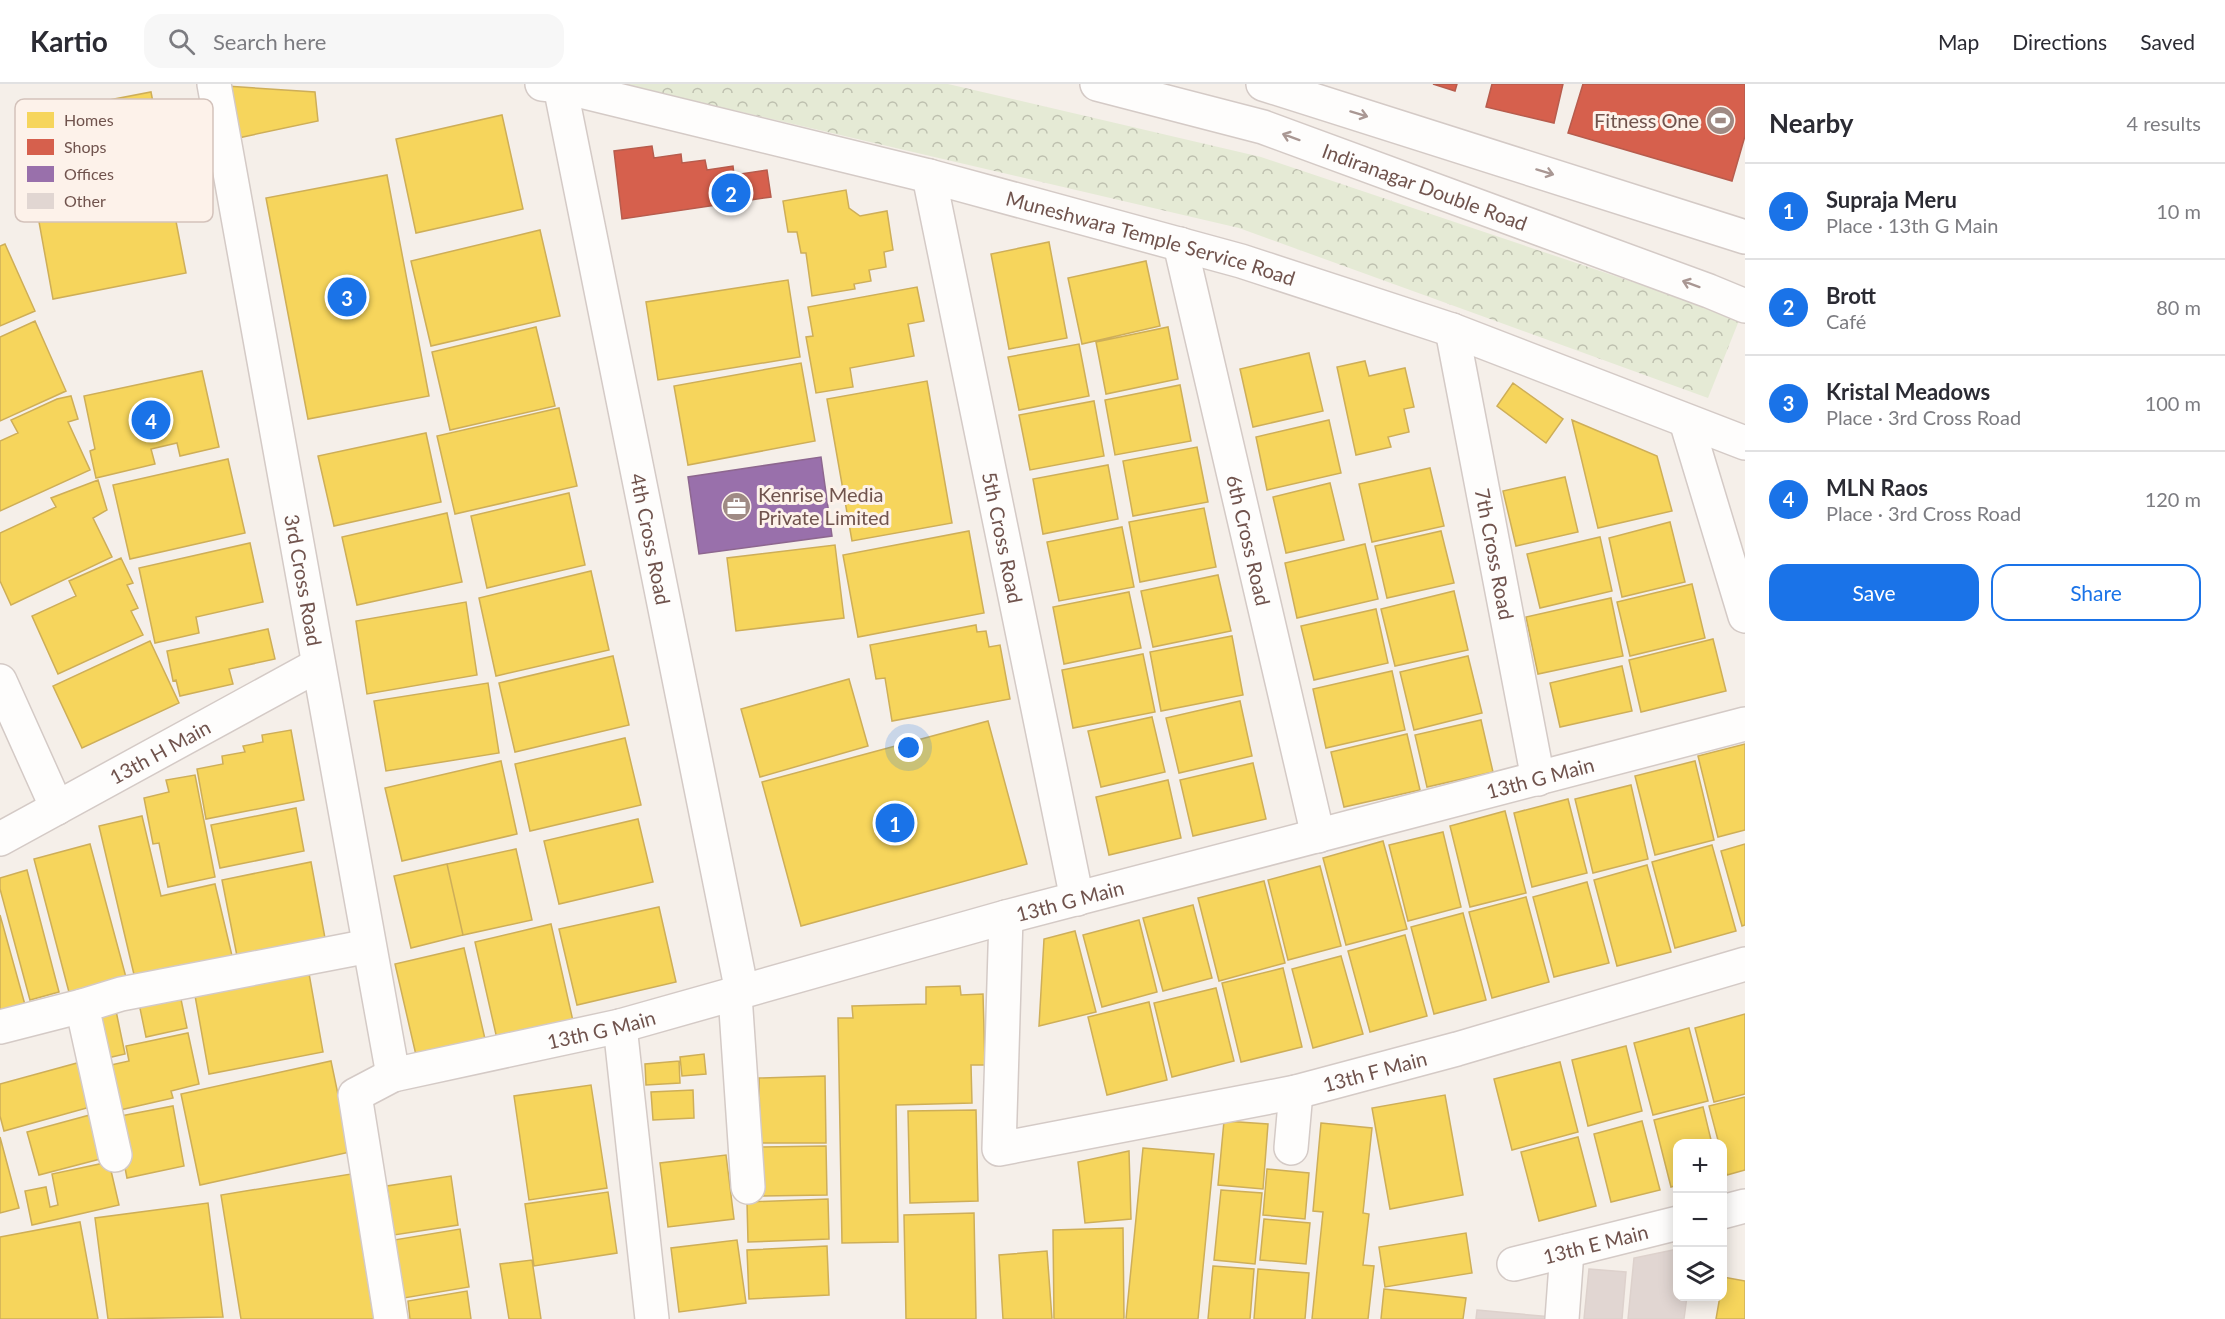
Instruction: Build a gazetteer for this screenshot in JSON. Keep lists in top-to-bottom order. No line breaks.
{"streets":{"street":["Indiranagar Double Road","Muneshwara Temple Service Road","5th Cross Road","4th Cross Road","6th Cross Road","7th Cross Road","3rd Cross Road","13th H Main","13th G Main","13th F Main","13th E Main"]},"crossings":[["Muneshwara Temple Service Road","5th Cross Road"],["Muneshwara Temple Service Road","4th Cross Road"],["Muneshwara Temple Service Road","6th Cross Road"],["Muneshwara Temple Service Road","7th Cross Road"],["5th Cross Road","13th G Main"],["4th Cross Road","13th G Main"],["6th Cross Road","13th G Main"],["7th Cross Road","13th G Main"],["3rd Cross Road","13th H Main"],["3rd Cross Road","13th G Main"],["13th G Main","13th F Main"]],"places":{"sports":["Fitness One"],"office":["Kenrise Media Private Limited"]},"legend":["Homes","Shops","Offices","Other"],"page":{"header":"Kartio","search":"Search here","nav":["Map","Directions","Saved"],"heading":["Nearby","4 results"],"list":[{"mark":"1","name":"Supraja Meru","note":"Place · 13th G Main","value":"10 m"},{"mark":"2","name":"Brott","note":"Café","value":"80 m"},{"mark":"3","name":"Kristal Meadows","note":"Place · 3rd Cross Road","value":"100 m"},{"mark":"4","name":"MLN Raos","note":"Place · 3rd Cross Road","value":"120 m"}],"pins":["2","3","4","1"],"buttons":["Save","Share"],"map_buttons":["+","−"]}}
